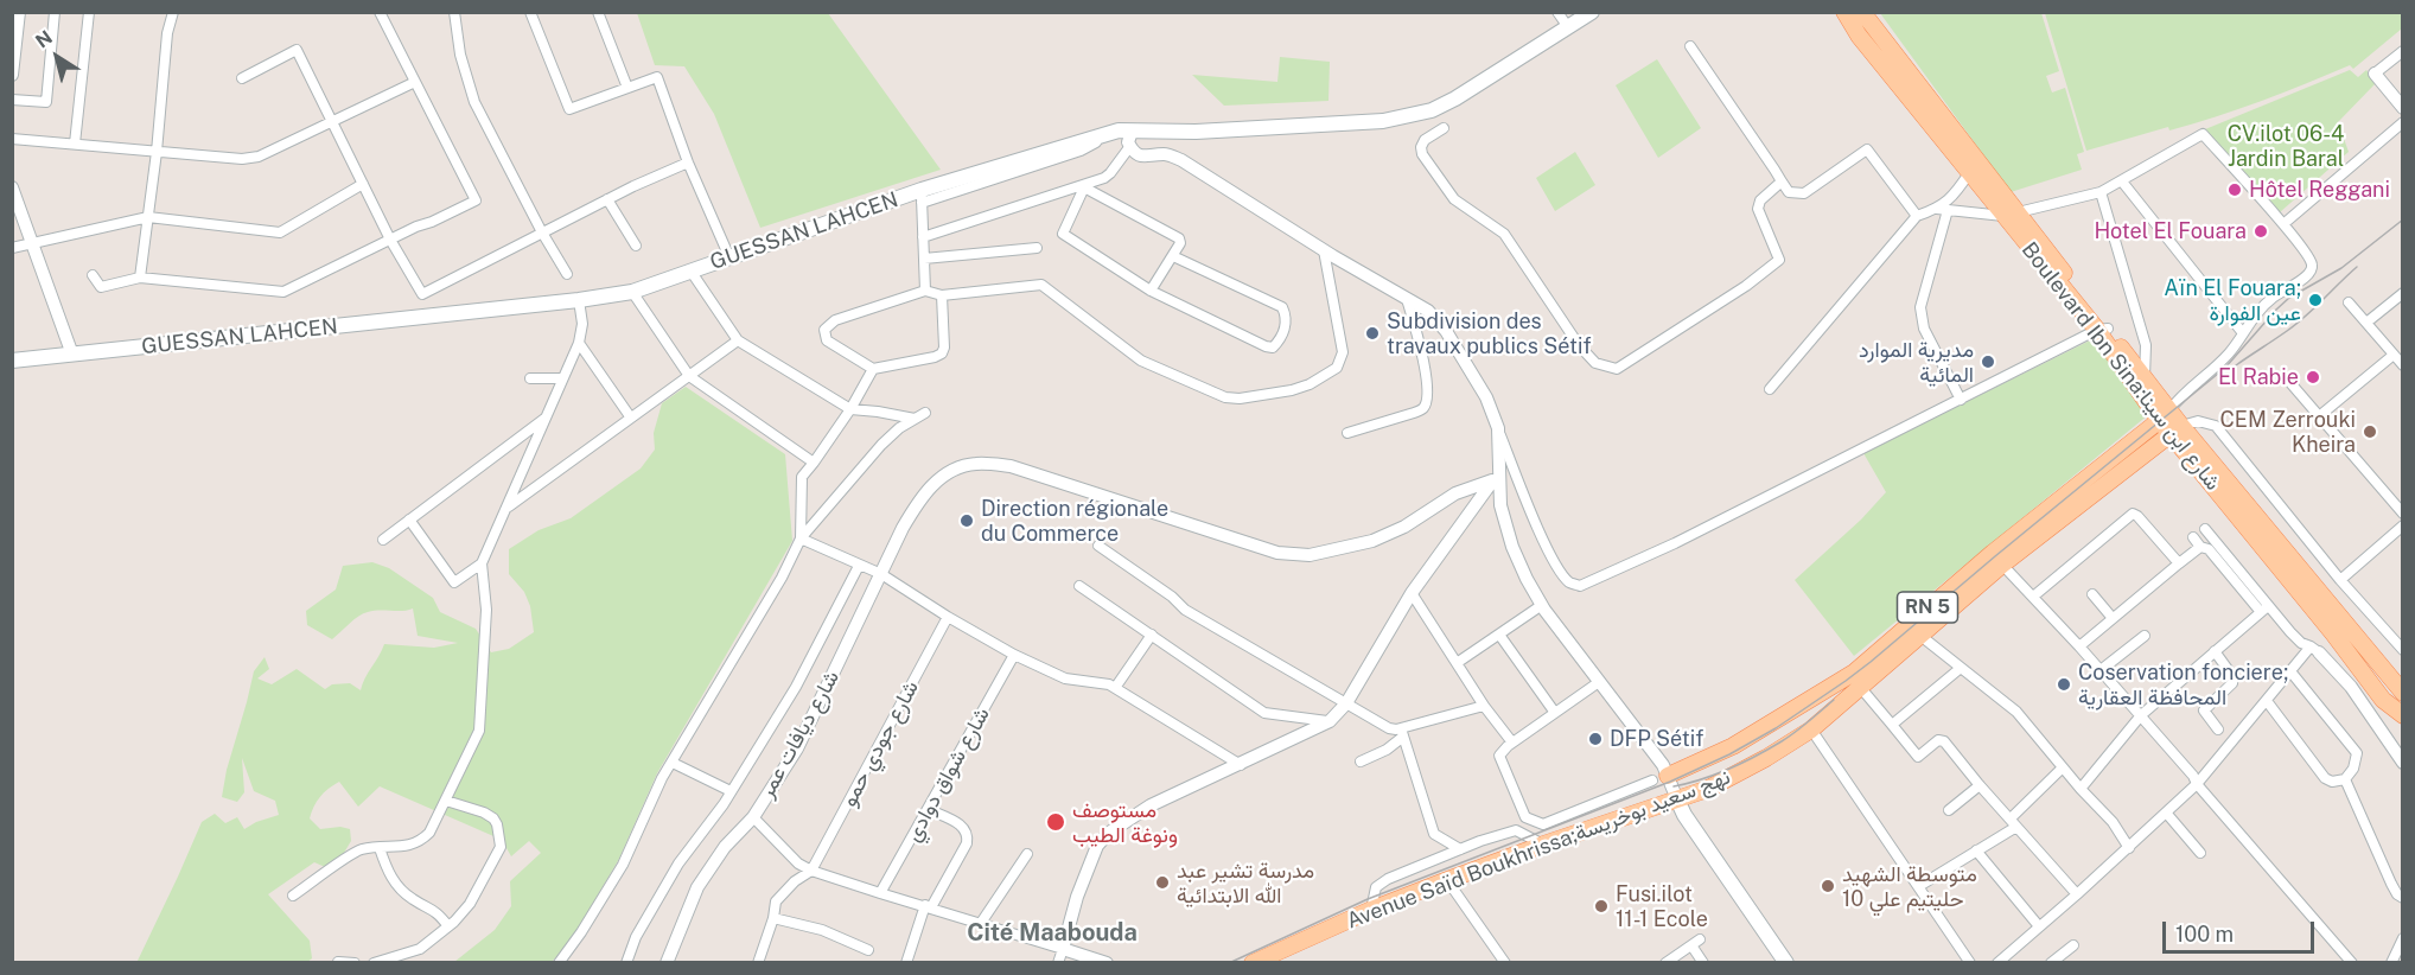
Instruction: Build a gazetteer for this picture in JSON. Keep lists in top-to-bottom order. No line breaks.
{"streets":{"main road":["GUESSAN LAHCEN","Boulevard Ibn Sina:شارع ابن سينا","RN 5","Avenue Saïd Boukhrissa;نهج سعيد بوخريسة"],"street":["شارع ديافات عمر","شارع جودي حمو","شارع شواق دوادي"]},"crossings":[["Boulevard Ibn Sina:شارع ابن سينا","Avenue Saïd Boukhrissa;نهج سعيد بوخريسة"]],"districts":["Cité Maabouda"],"parks":["CV.ilot 06-4 Jardin Baral"],"places":["Hôtel Reggani","Hotel El Fouara","Aïn El Fouara; عين الفوارة","Subdivision des travaux publics Sétif","مديرية الموارد المائية","El Rabie","CEM Zerrouki Kheira","Direction régionale du Commerce","Coservation fonciere; المحافظة العقارية","DFP Sétif","مستوصف ونوغة الطيب","مدرسة تشير عبد الله الابتدائية","متوسطة الشهيد حليتيم علي 10","Fusi.ilot 11-1 Ecole"],"scale_bar":"100 m","north":"top left"}
